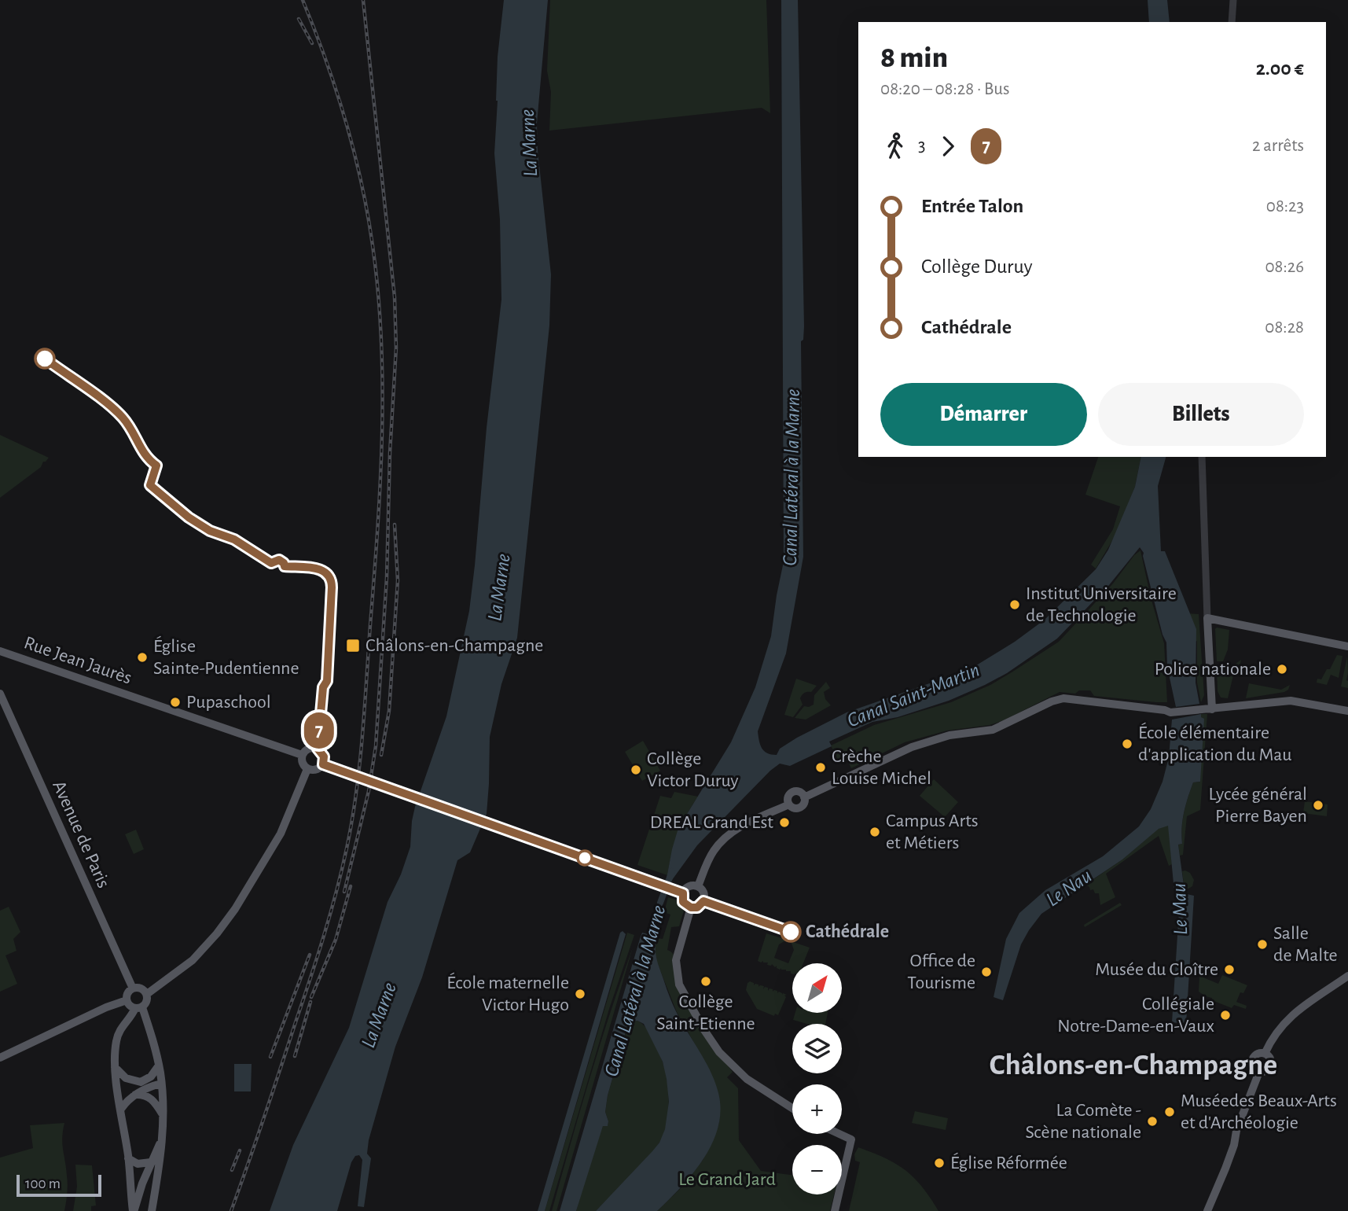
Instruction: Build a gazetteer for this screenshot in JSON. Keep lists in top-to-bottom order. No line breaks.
{"streets":{"main road":["Rue Jean Jaurès","Avenue de Paris"]},"districts":["Châlons-en-Champagne"],"water":["La Marne","Canal Latéral à la Marne","Canal Saint-Martin","Le Nau","Le Mau"],"parks":["Le Grand Jard"],"places":{"other":["Institut Universitaire de Technologie","Église Sainte-Pudentienne","Police nationale","Pupaschool","École élémentaire d'application du Mau","Crèche Louise Michel","Collège Victor Duruy","Lycée général Pierre Bayen","DREAL Grand Est","Campus Arts et Métiers","Cathédrale","Salle de Malte","Musée du Cloître","Office de Tourisme","Collège Saint-Etienne","École maternelle Victor Hugo","Collégiale Notre-Dame-en-Vaux","Muséedes Beaux-Arts et d'Archéologie","La Comète - Scène nationale","Église Réformée"],"transit":["Châlons-en-Champagne"]},"lines":["bus line 7"],"scale_bar":"100 m","north":"top right","page":{"on_map":"7","heading":["8 min","08:20 – 08:28 · Bus","2.00 €"],"legs":["3","7","2 arrêts"],"list":[{"name":"Entrée Talon","value":"08:23"},{"name":"Collège Duruy","value":"08:26"},{"name":"Cathédrale","value":"08:28"}],"buttons":["Démarrer","Billets"],"map_buttons":["+","−"],"scale":"100 m"}}
